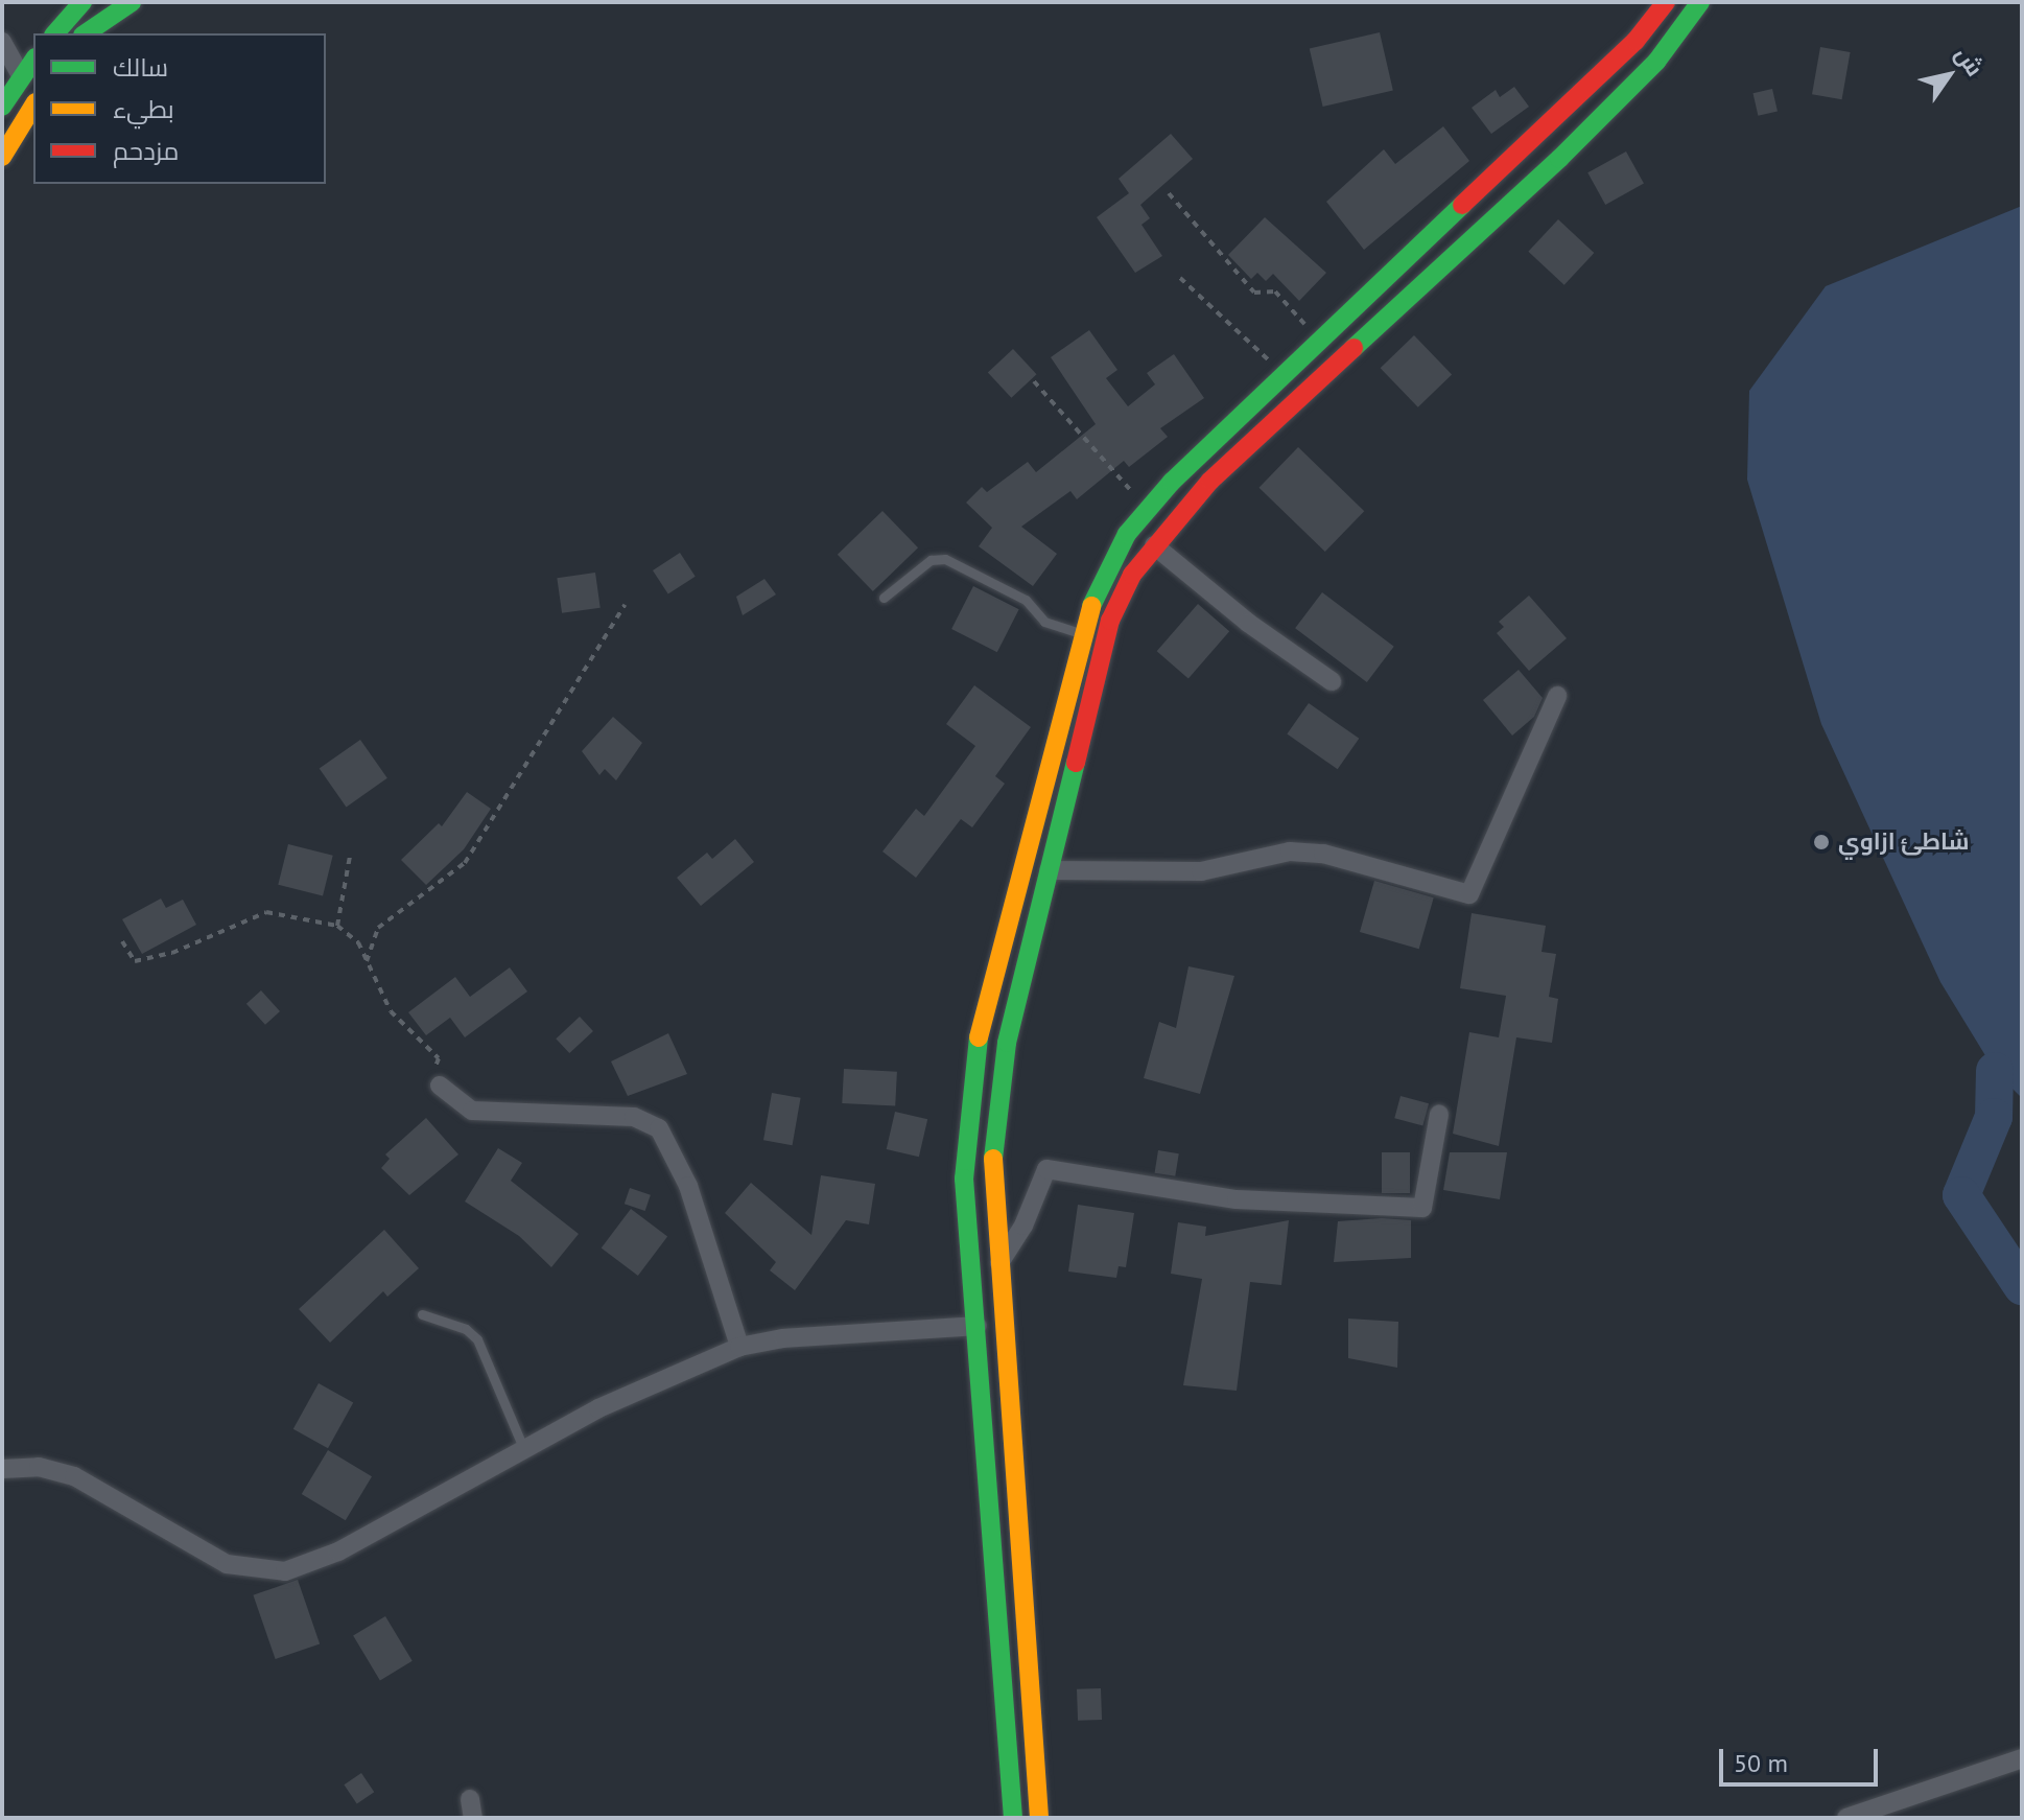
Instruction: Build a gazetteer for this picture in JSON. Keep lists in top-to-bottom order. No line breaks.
{"places":["شاطئ ازاوي"],"legend":["سالك","بطيء","مزدحم"],"scale_bar":"50 m","north":"top right"}
